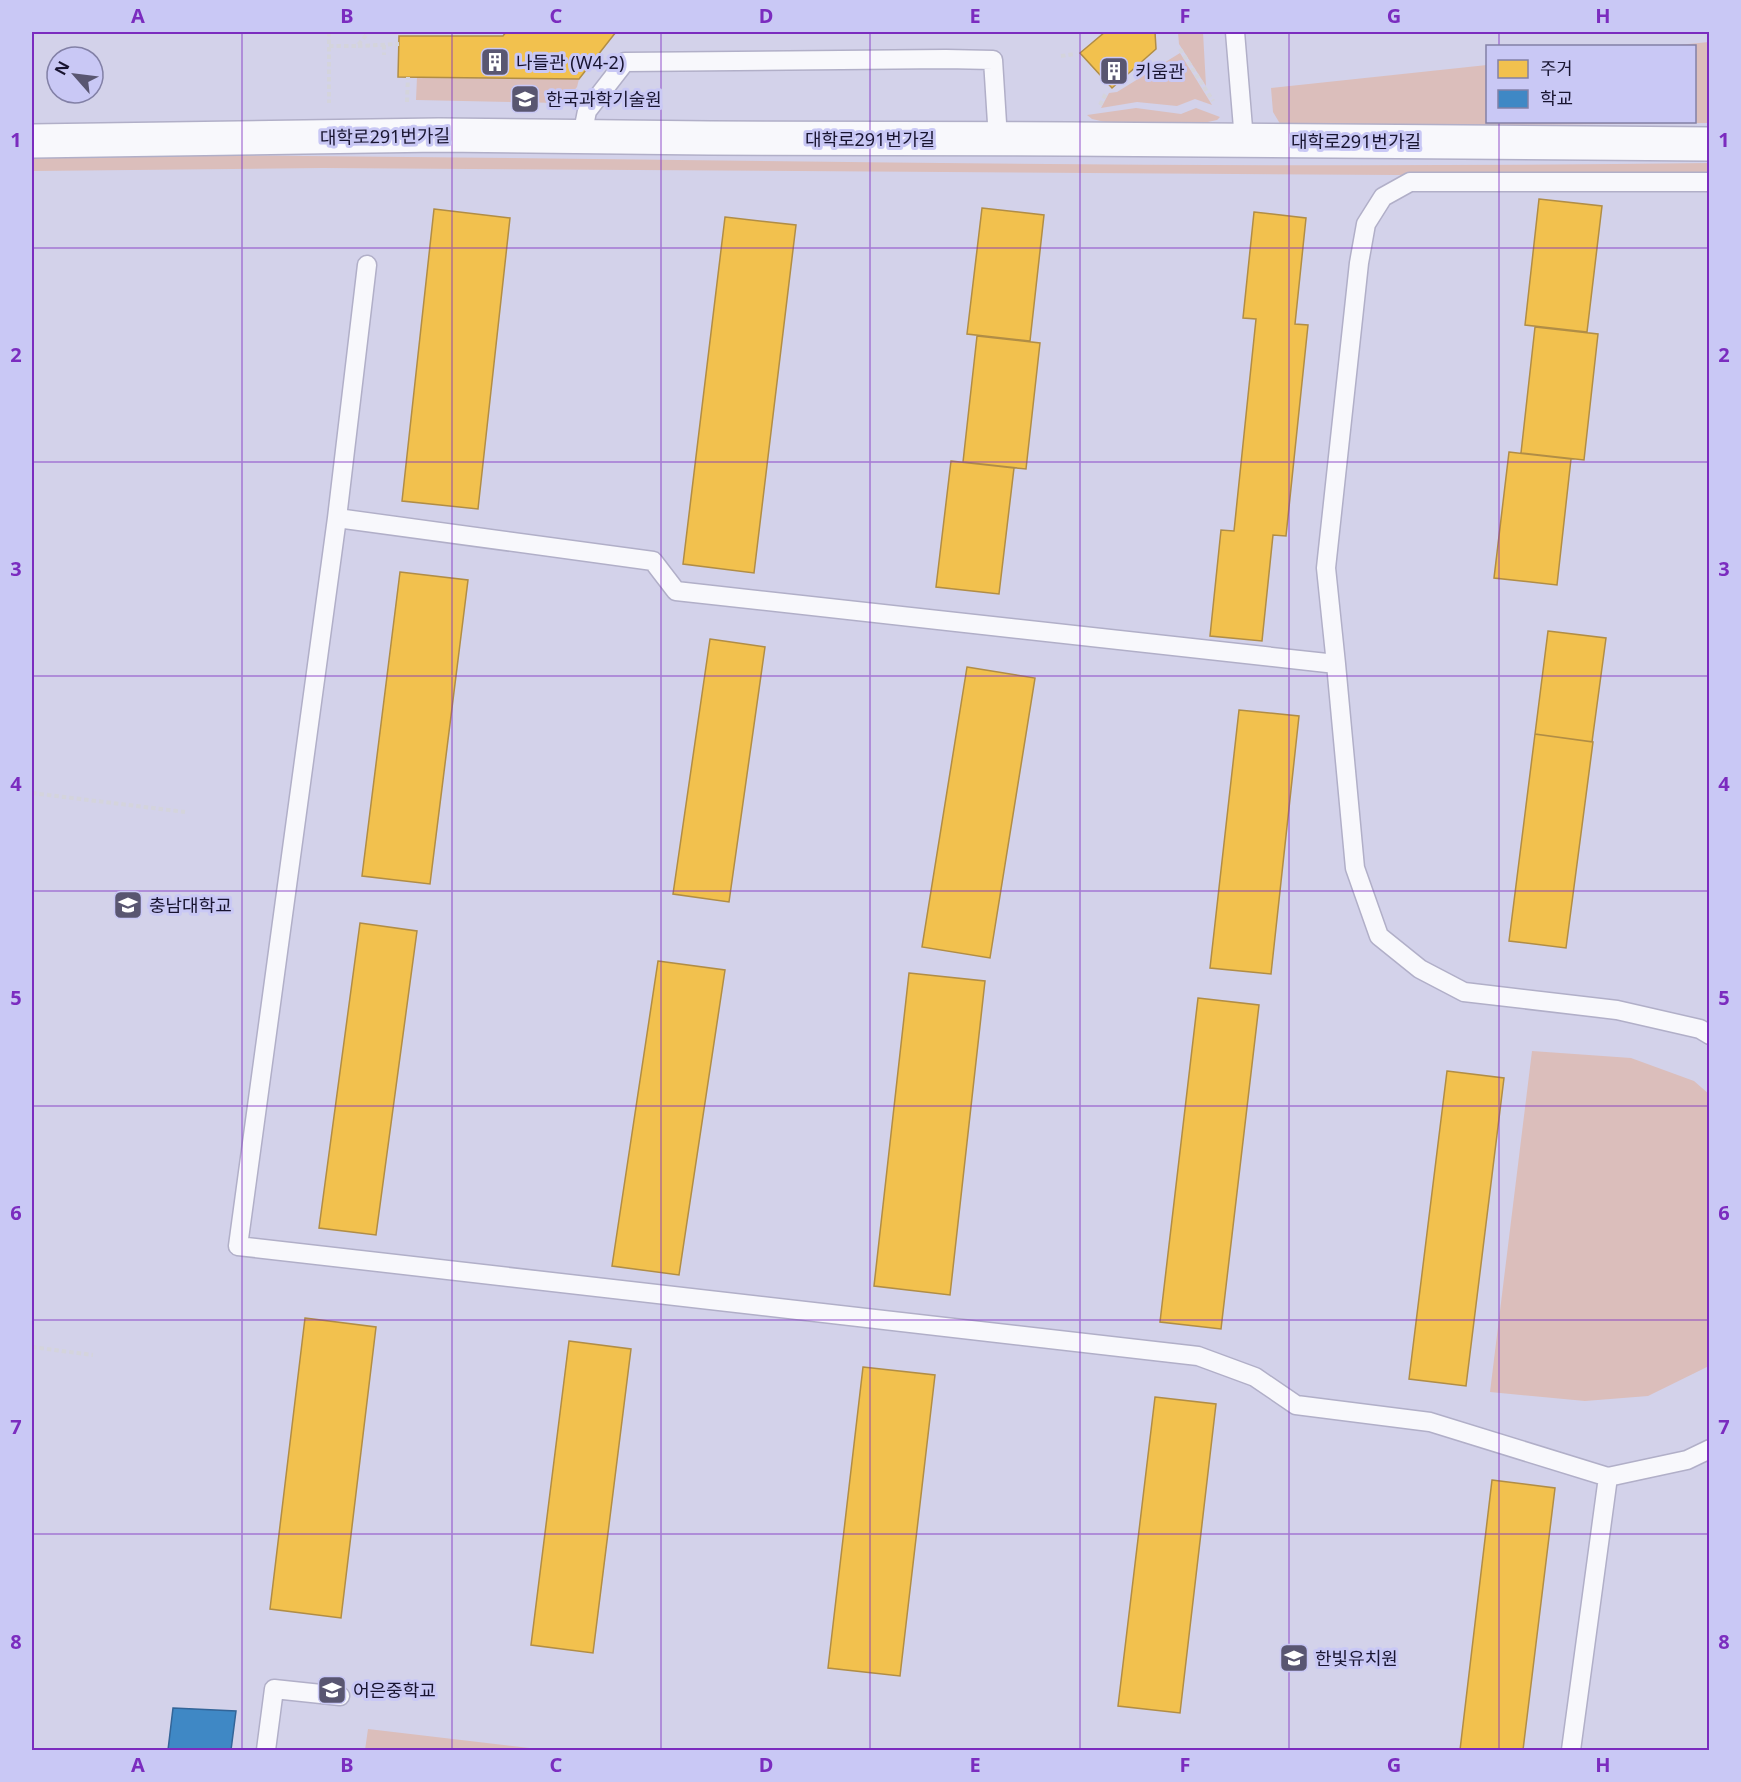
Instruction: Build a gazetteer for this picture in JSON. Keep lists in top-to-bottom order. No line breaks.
{"streets":{"street":["대학로291번가길"]},"places":{"building":["나들관 (W4-2)","키움관"],"school or university":["한국과학기술원","충남대학교","한빛유치원","어은중학교"]},"legend":["주거","학교"],"north":"top left","grid":{"columns":["A","B","C","D","E","F","G","H"],"rows":["1","2","3","4","5","6","7","8"]}}
